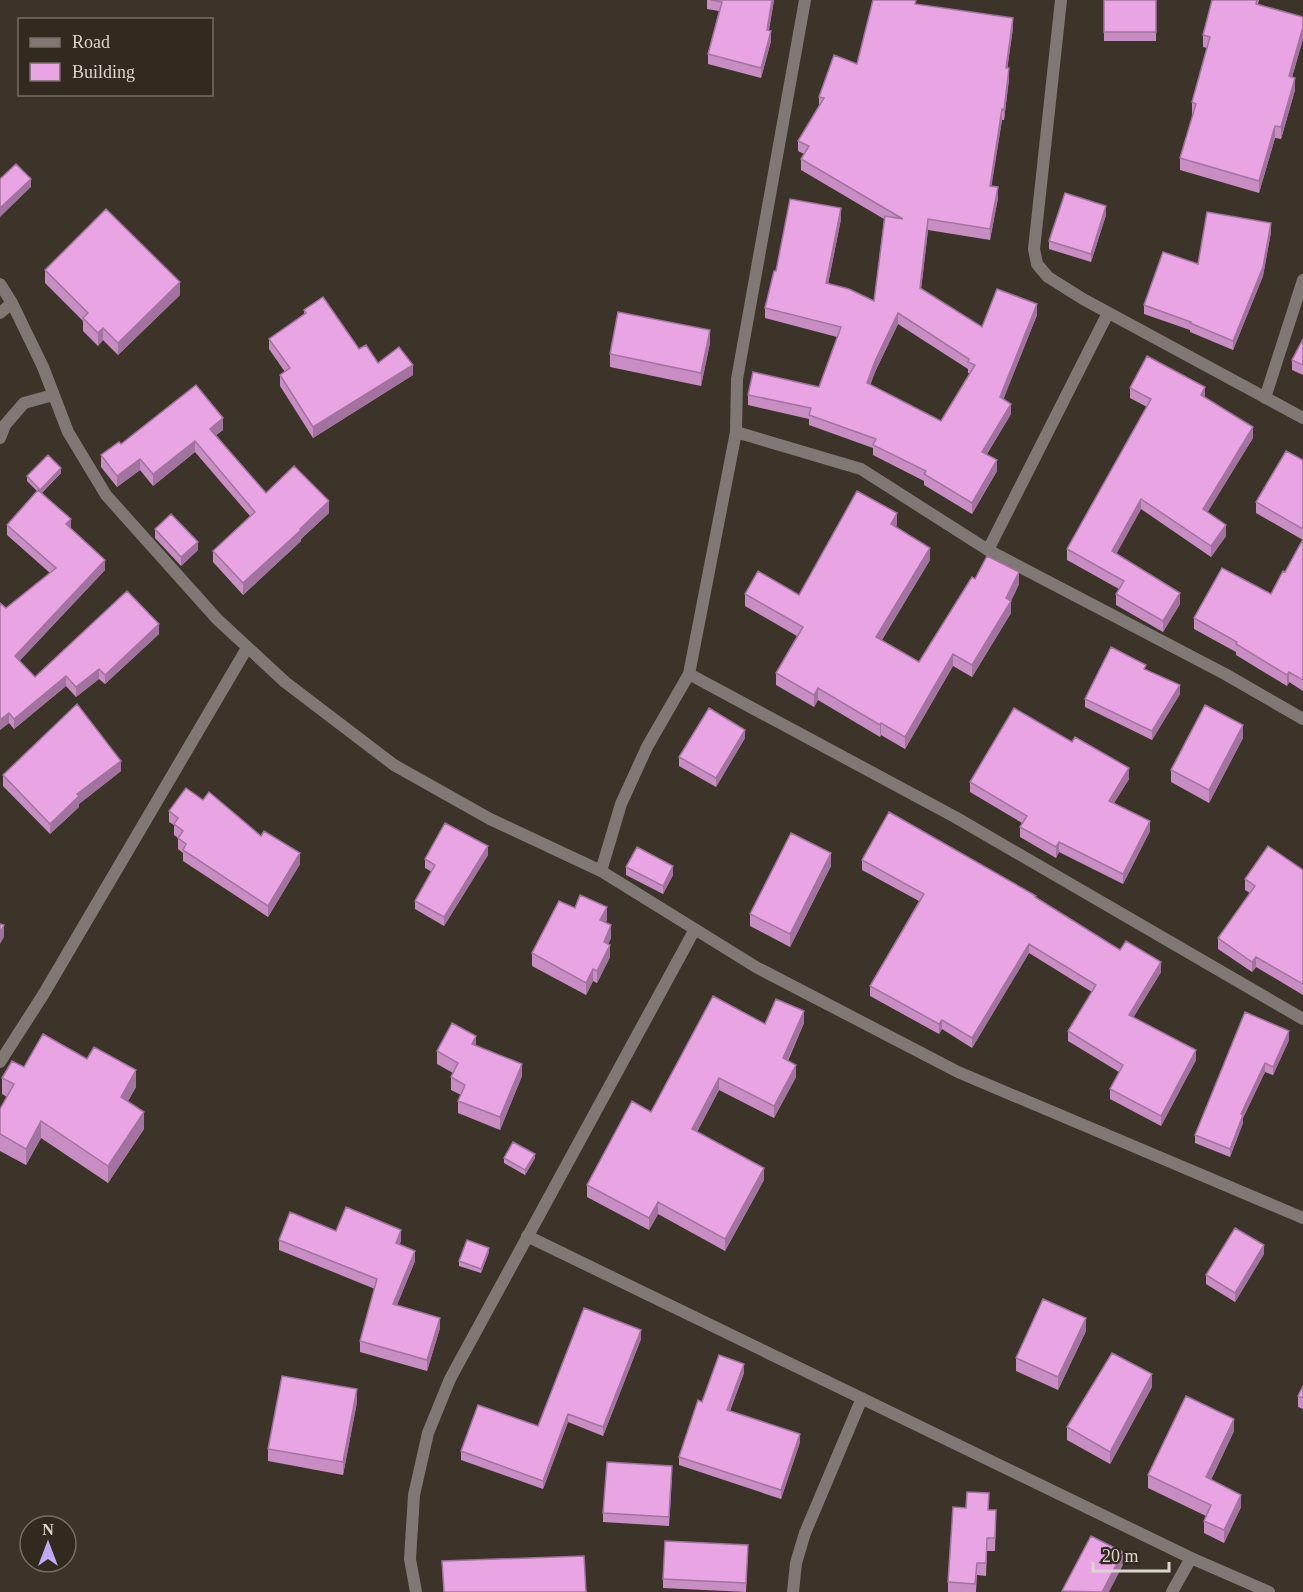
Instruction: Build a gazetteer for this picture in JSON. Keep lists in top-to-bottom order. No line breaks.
{"legend":["Road","Building"],"scale_bar":"20 m","north":"top"}
